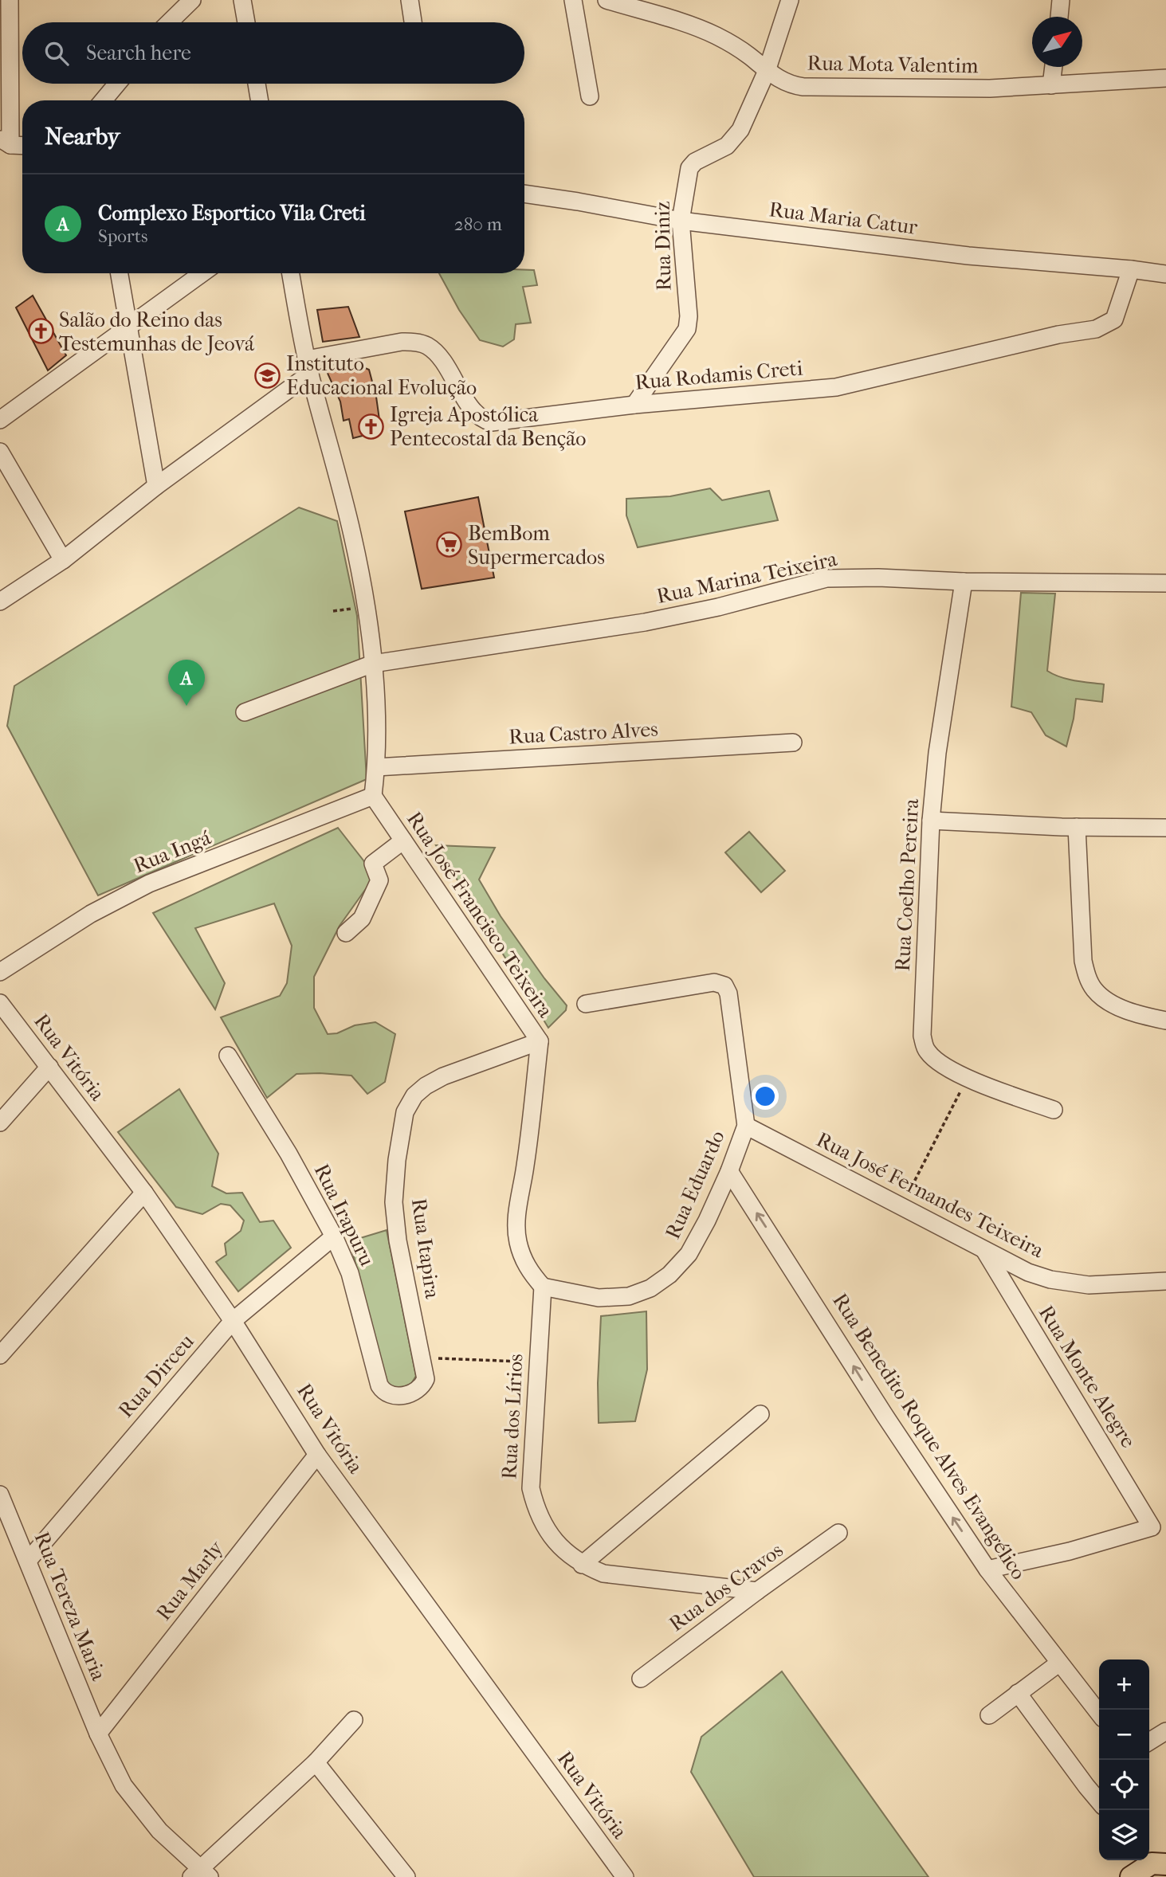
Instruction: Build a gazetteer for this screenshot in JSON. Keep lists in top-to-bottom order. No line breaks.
{"streets":{"street":["Rua Mota Valentim","Rua Maria Catur","Rua Diniz","Rua Rodamis Creti","Rua Marina Teixeira","Rua Castro Alves","Rua Ingá","Rua Coelho Pereira","Rua José Francisco Teixeira","Rua Vitória","Rua Eduardo","Rua José Fernandes Teixeira","Rua Irapuru","Rua Itapira","Rua Dirceu","Rua Monte Alegre","Rua dos Lírios","Rua Benedito Roque Alves Evangélico","Rua Marly","Rua dos Cravos","Rua Tereza Maria"]},"crossings":[["Rua Mota Valentim","Rua Diniz"],["Rua Maria Catur","Rua Diniz"],["Rua Maria Catur","Rua Rodamis Creti"],["Rua Diniz","Rua Rodamis Creti"],["Rua Marina Teixeira","Rua Coelho Pereira"],["Rua Ingá","Rua José Francisco Teixeira"],["Rua José Francisco Teixeira","Rua Eduardo"],["Rua José Francisco Teixeira","Rua Itapira"],["Rua José Francisco Teixeira","Rua dos Lírios"],["Rua Vitória","Rua Dirceu"],["Rua Vitória","Rua Marly"],["Rua Eduardo","Rua José Fernandes Teixeira"],["Rua Eduardo","Rua dos Lírios"],["Rua Eduardo","Rua Benedito Roque Alves Evangélico"],["Rua José Fernandes Teixeira","Rua Monte Alegre"],["Rua Irapuru","Rua Itapira"],["Rua Irapuru","Rua Dirceu"],["Rua Dirceu","Rua Tereza Maria"],["Rua Monte Alegre","Rua Benedito Roque Alves Evangélico"],["Rua Marly","Rua Tereza Maria"]],"one_way":["Rua Benedito Roque Alves Evangélico"],"places":{"church":["Salão do Reino das Testemunhas de Jeová","Igreja Apostólica Pentecostal da Benção"],"school or university":["Instituto Educacional Evolução"],"supermarket":["BemBom Supermercados"]},"north":"top right","page":{"search":"Search here","heading":"Nearby","list":[{"mark":"A","name":"Complexo Esportico Vila Creti","note":"Sports","value":"280 m"}],"pins":"A","map_buttons":["+","−"]}}
